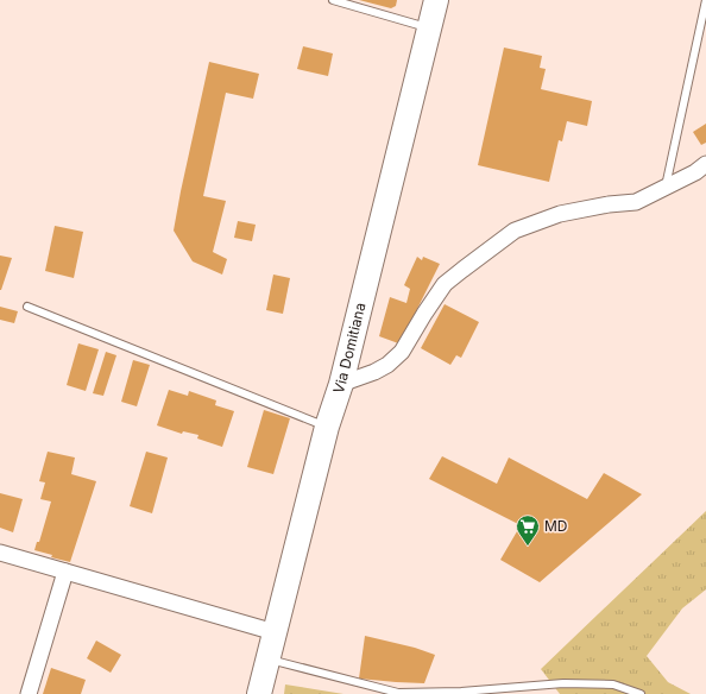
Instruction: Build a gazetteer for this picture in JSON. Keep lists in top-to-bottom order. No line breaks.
{"streets":{"main road":["Via Domitiana"]},"places":{"supermarket":["MD"]}}
